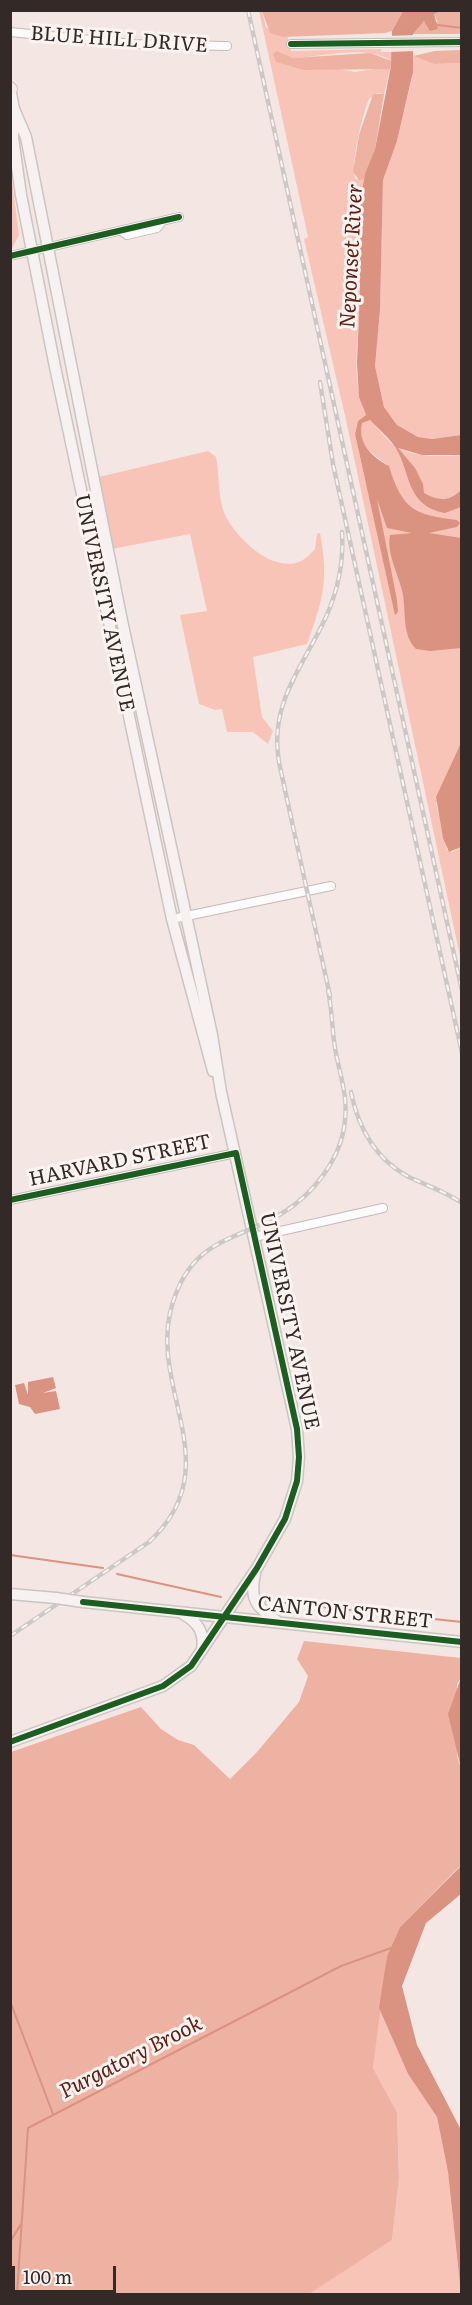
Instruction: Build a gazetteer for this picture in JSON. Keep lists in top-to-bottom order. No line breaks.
{"streets":{"main road":["UNIVERSITY AVENUE","CANTON STREET"],"street":["BLUE HILL DRIVE","HARVARD STREET"]},"crossings":[["UNIVERSITY AVENUE","HARVARD STREET"],["UNIVERSITY AVENUE","CANTON STREET"]],"water":["Neponset River","Purgatory Brook"],"scale_bar":"100 m"}
